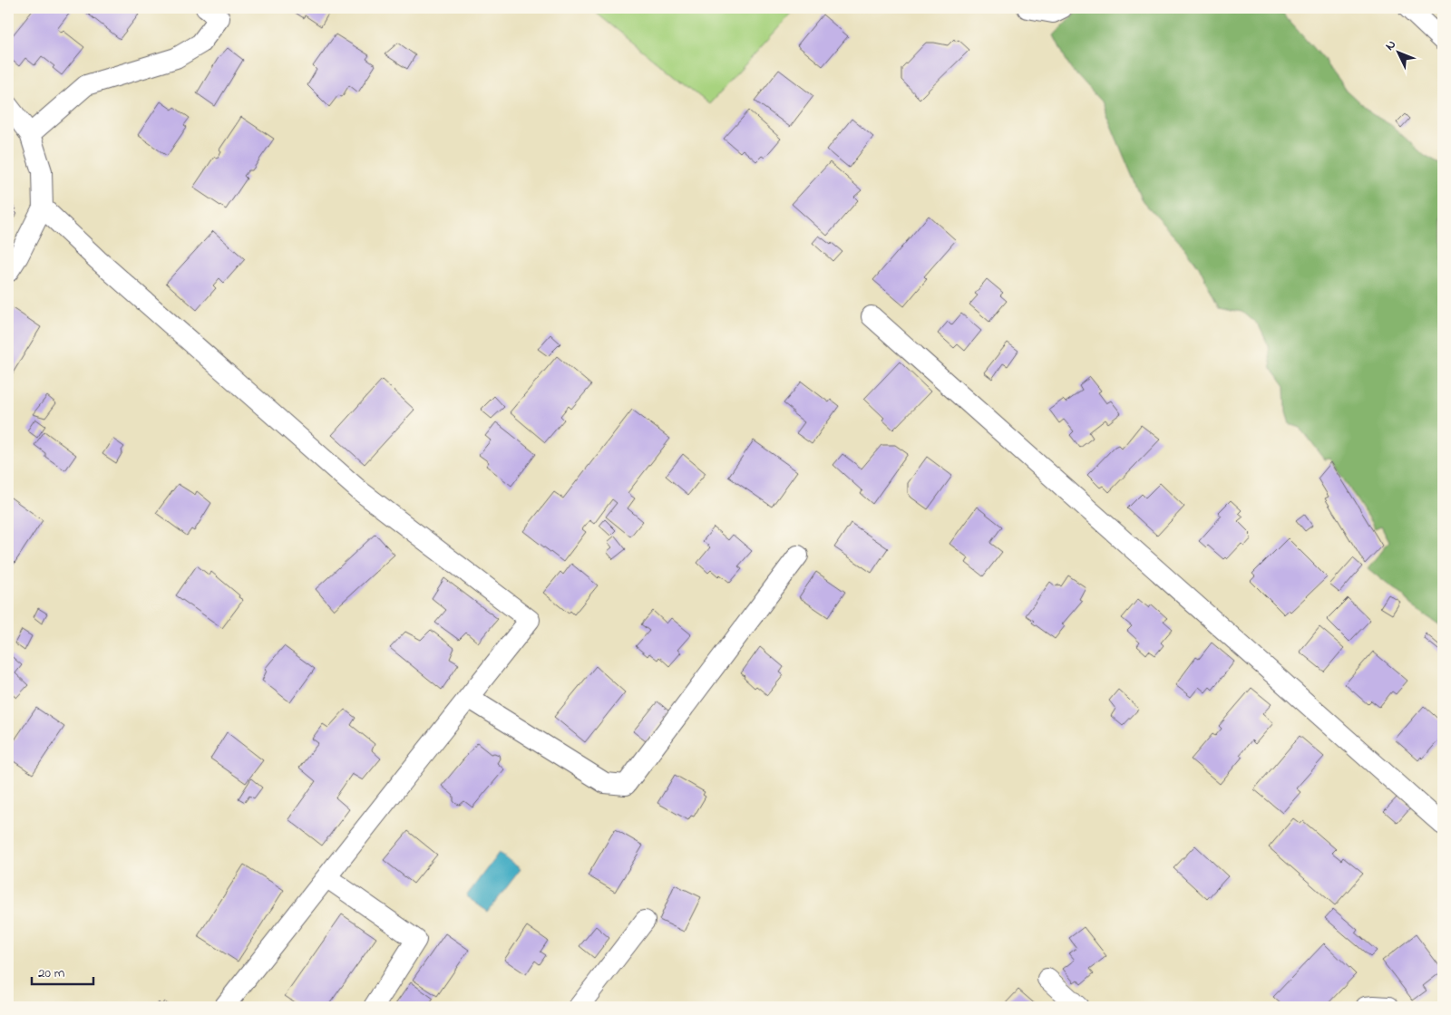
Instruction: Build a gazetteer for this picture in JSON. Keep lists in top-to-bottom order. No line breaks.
{"scale_bar":"20 m","north":"top left"}
